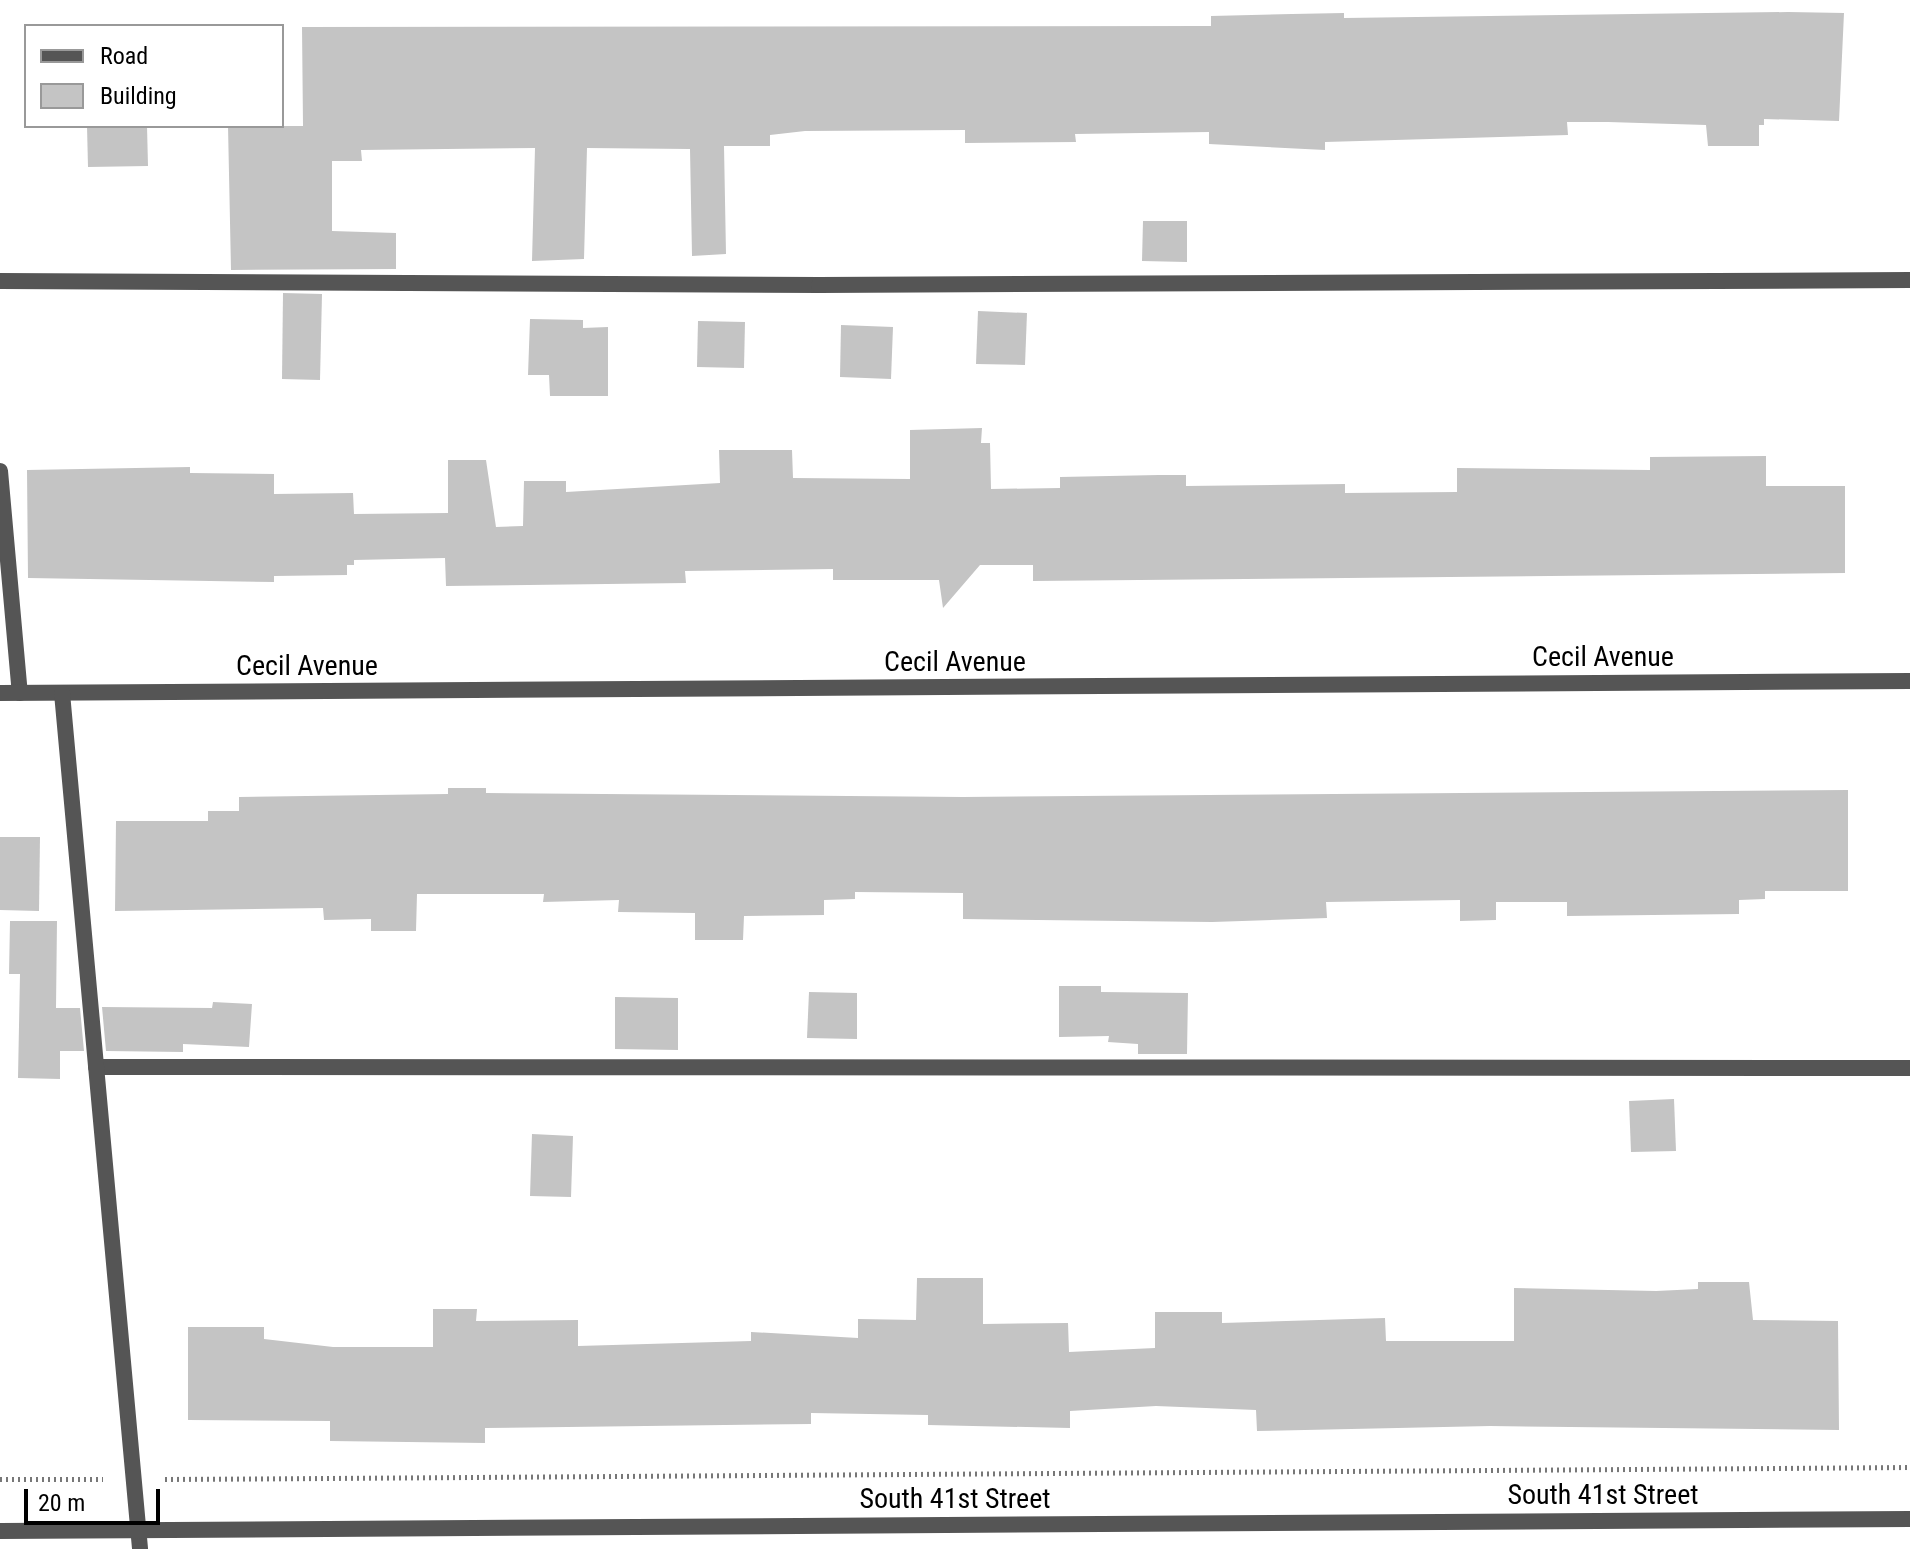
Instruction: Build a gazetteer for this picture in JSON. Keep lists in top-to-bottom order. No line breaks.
{"streets":{"street":["Cecil Avenue","South 41st Street"]},"legend":["Road","Building"],"scale_bar":"20 m"}
